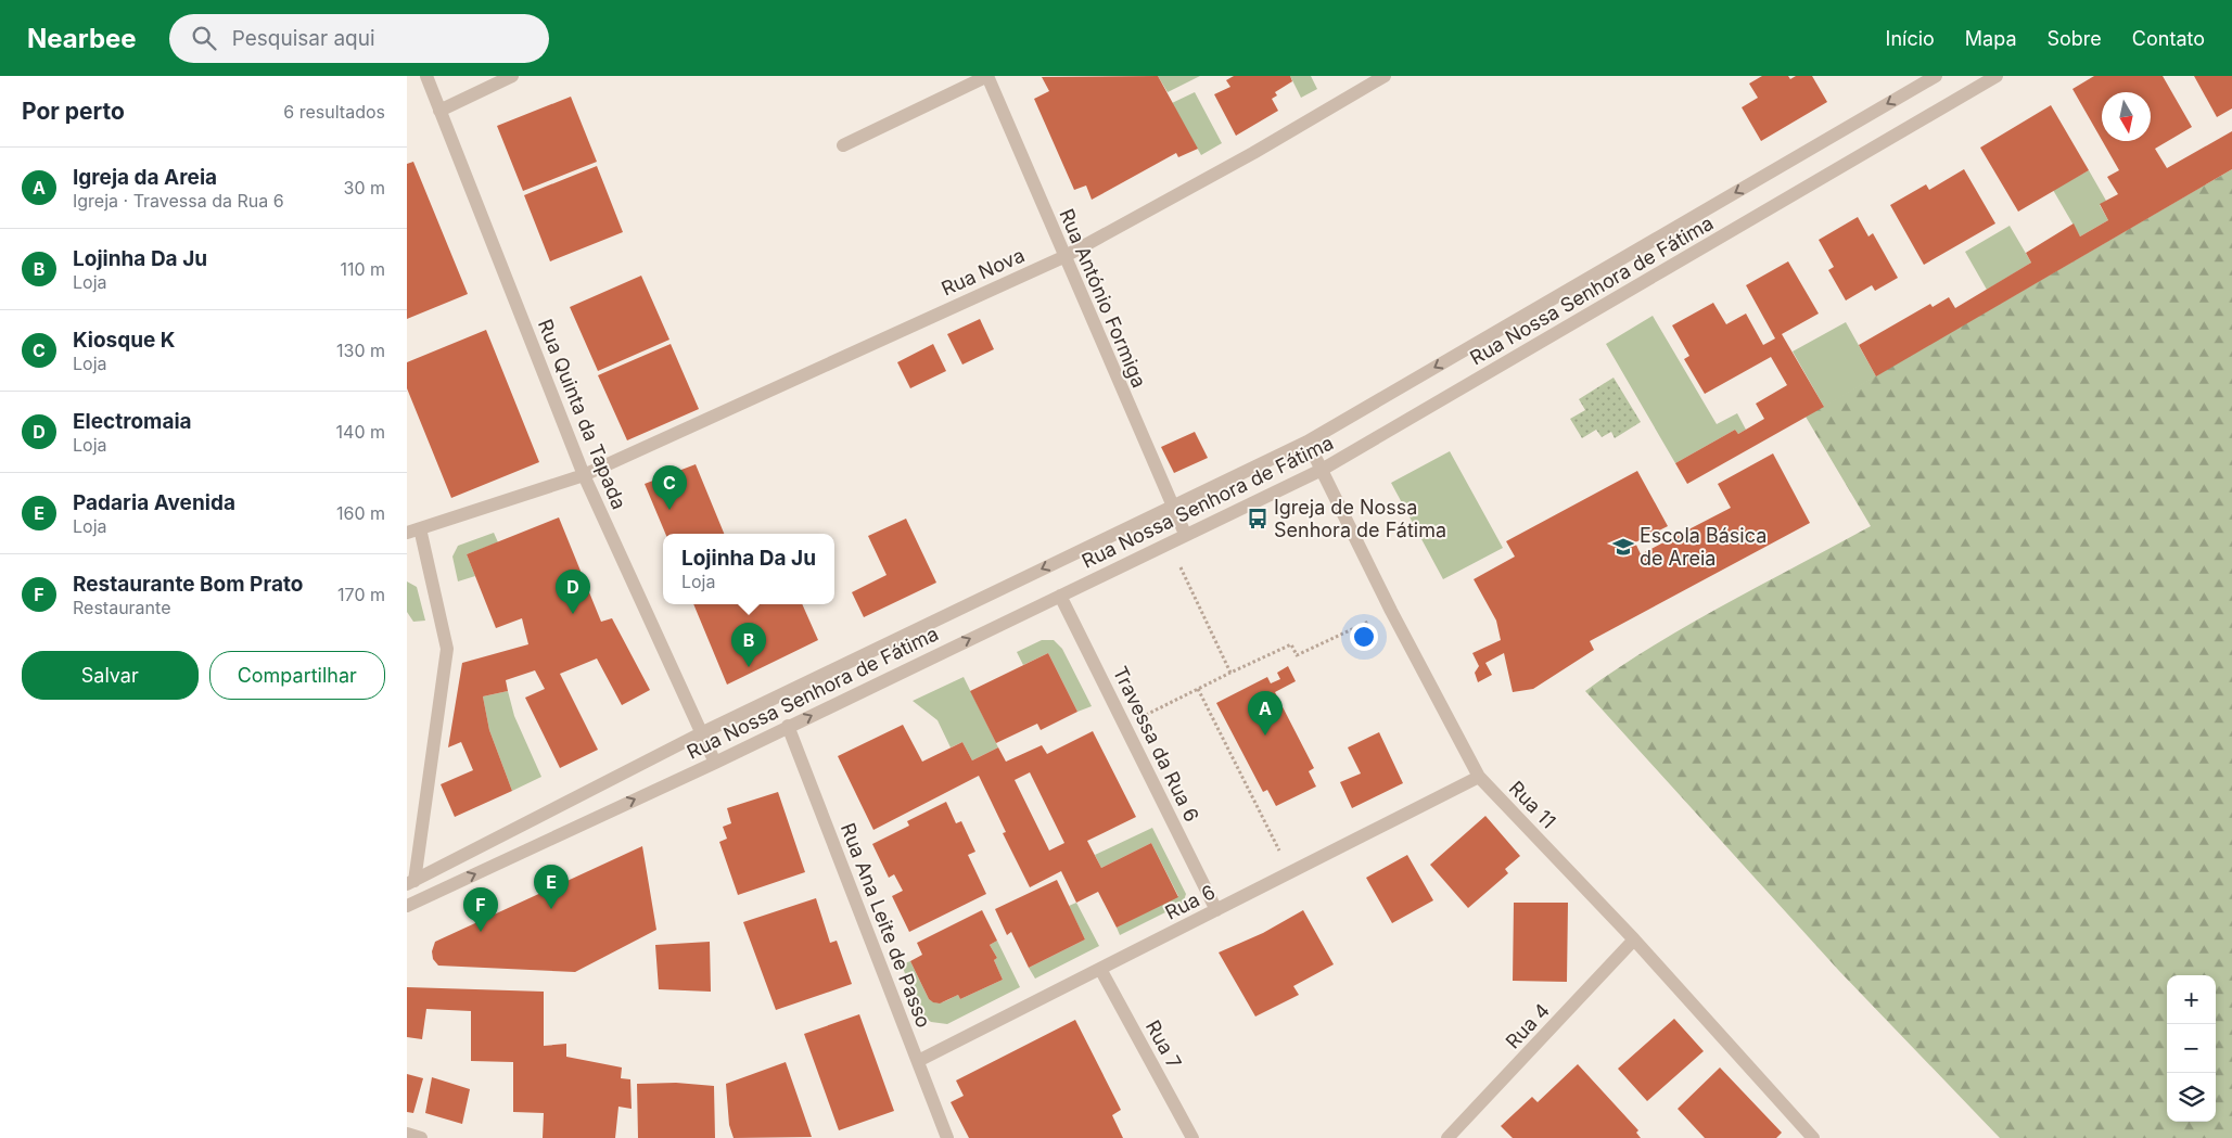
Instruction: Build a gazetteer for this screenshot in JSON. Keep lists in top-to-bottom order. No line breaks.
{"streets":{"street":["Rua Nova","Rua Nossa Senhora de Fátima","Rua António Formiga","Rua Quinta da Tapada","Travessa da Rua 6","Rua 11","Rua 6","Rua Ana Leite de Passo","Rua 4","Rua 7"]},"crossings":[["Rua Nova","Rua António Formiga"],["Rua Nova","Rua Quinta da Tapada"],["Rua Nossa Senhora de Fátima","Rua António Formiga"],["Rua Nossa Senhora de Fátima","Rua Quinta da Tapada"],["Rua Nossa Senhora de Fátima","Travessa da Rua 6"],["Rua Nossa Senhora de Fátima","Rua 11"],["Rua Nossa Senhora de Fátima","Rua Ana Leite de Passo"],["Travessa da Rua 6","Rua 6"],["Rua 11","Rua 6"],["Rua 11","Rua 4"],["Rua 6","Rua Ana Leite de Passo"],["Rua 6","Rua 7"]],"places":{"bus stop":["Igreja de Nossa Senhora de Fátima"],"school or university":["Escola Básica de Areia"]},"north":"bottom","page":{"header":"Nearbee","search":"Pesquisar aqui","nav":["Início","Mapa","Sobre","Contato"],"heading":["Por perto","6 resultados"],"list":[{"mark":"A","name":"Igreja da Areia","note":"Igreja · Travessa da Rua 6","value":"30 m"},{"mark":"B","name":"Lojinha Da Ju","note":"Loja","value":"110 m"},{"mark":"C","name":"Kiosque K","note":"Loja","value":"130 m"},{"mark":"D","name":"Electromaia","note":"Loja","value":"140 m"},{"mark":"E","name":"Padaria Avenida","note":"Loja","value":"160 m"},{"mark":"F","name":"Restaurante Bom Prato","note":"Restaurante","value":"170 m"}],"pins":["C","D","B","A","E","F"],"popup":["Lojinha Da Ju","Loja"],"buttons":["Salvar","Compartilhar"],"map_buttons":["+","−"]}}
